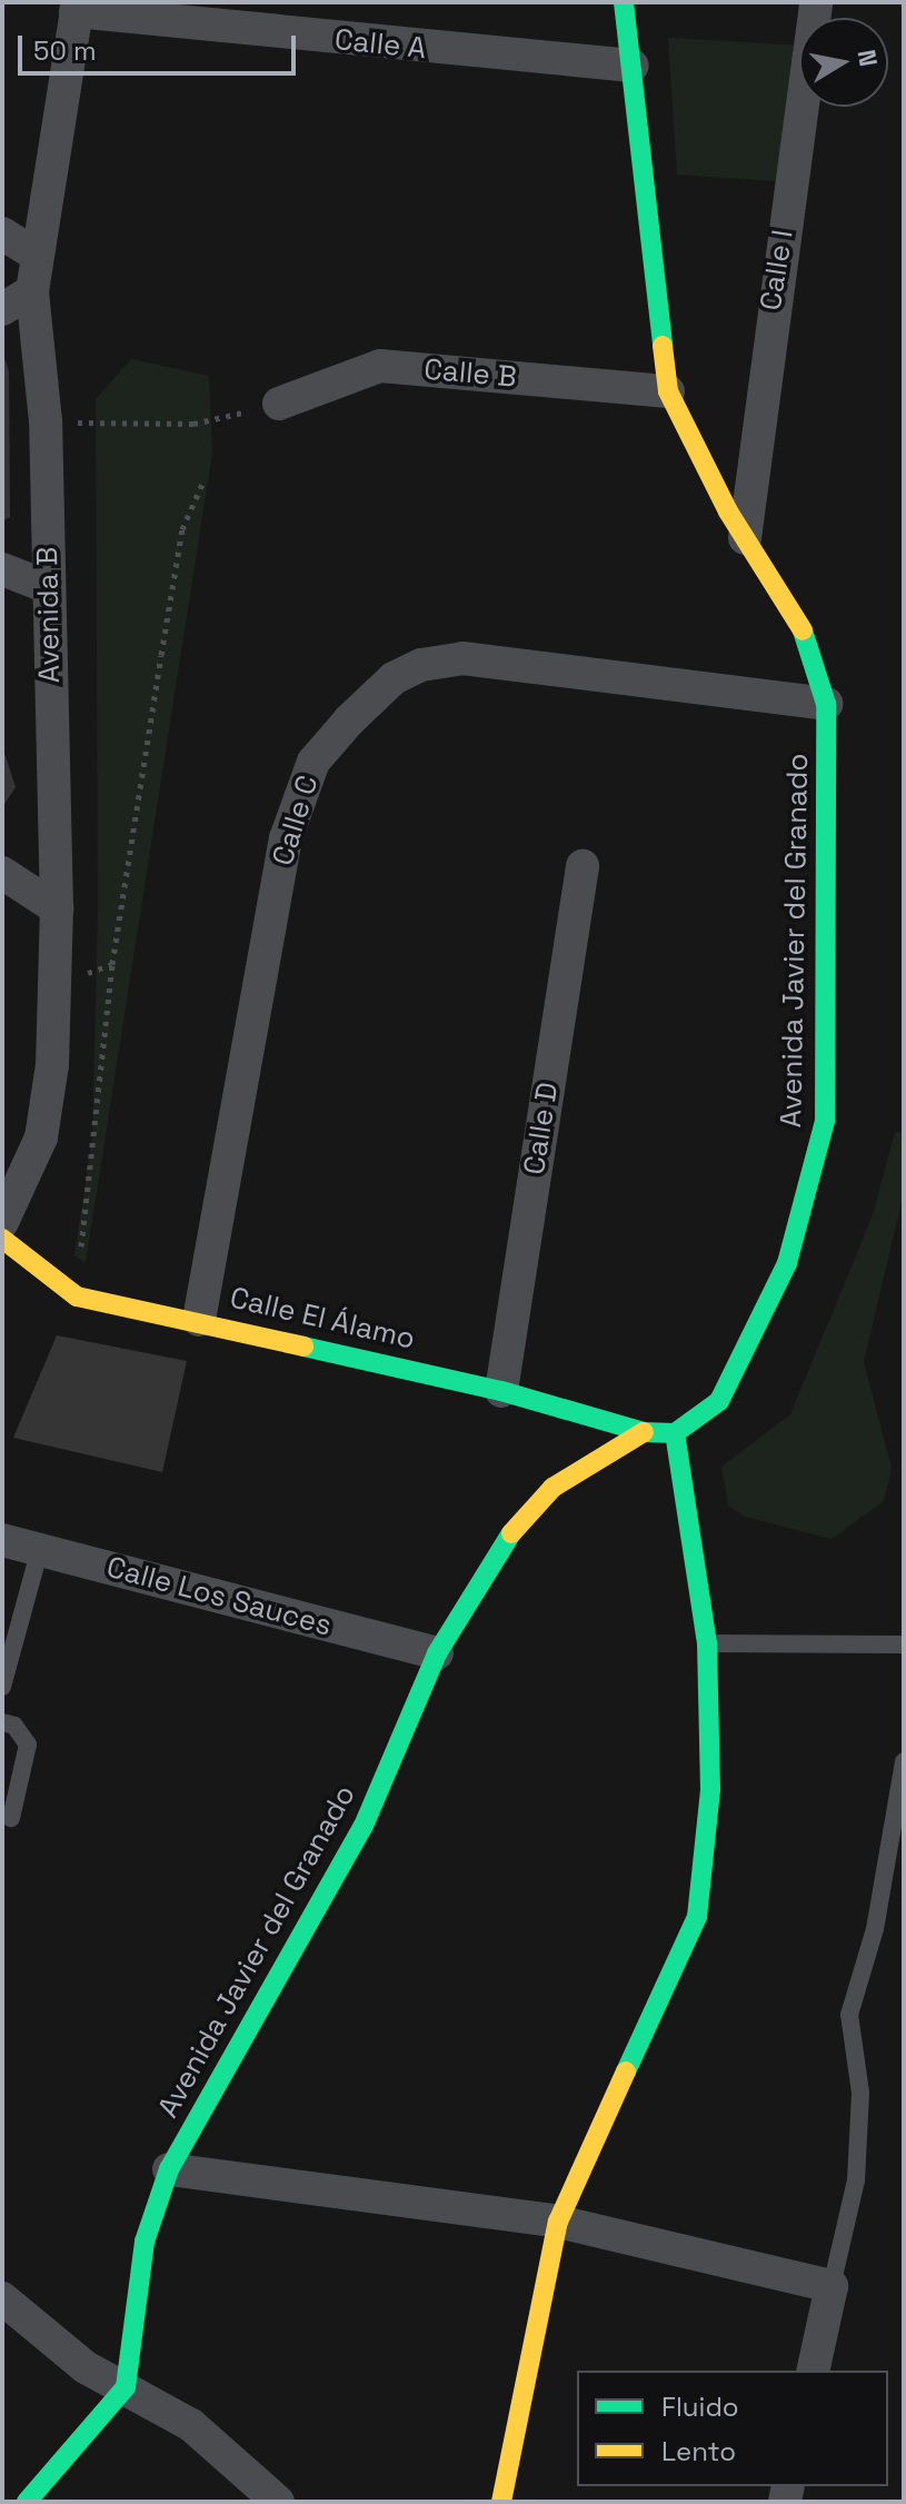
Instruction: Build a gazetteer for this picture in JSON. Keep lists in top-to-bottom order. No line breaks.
{"streets":{"street":["Calle A","Calle I","Calle B","Avenida B","Calle C","Avenida Javier del Granado","Calle D","Calle El Álamo","Calle Los Sauces"]},"crossings":[["Calle A","Avenida B"],["Calle A","Avenida Javier del Granado"],["Calle I","Avenida Javier del Granado"],["Calle B","Avenida Javier del Granado"],["Calle C","Avenida Javier del Granado"],["Calle C","Calle El Álamo"],["Avenida Javier del Granado","Calle El Álamo"],["Avenida Javier del Granado","Calle Los Sauces"],["Calle D","Calle El Álamo"]],"legend":["Fluido","Lento"],"scale_bar":"50 m","north":"right"}
